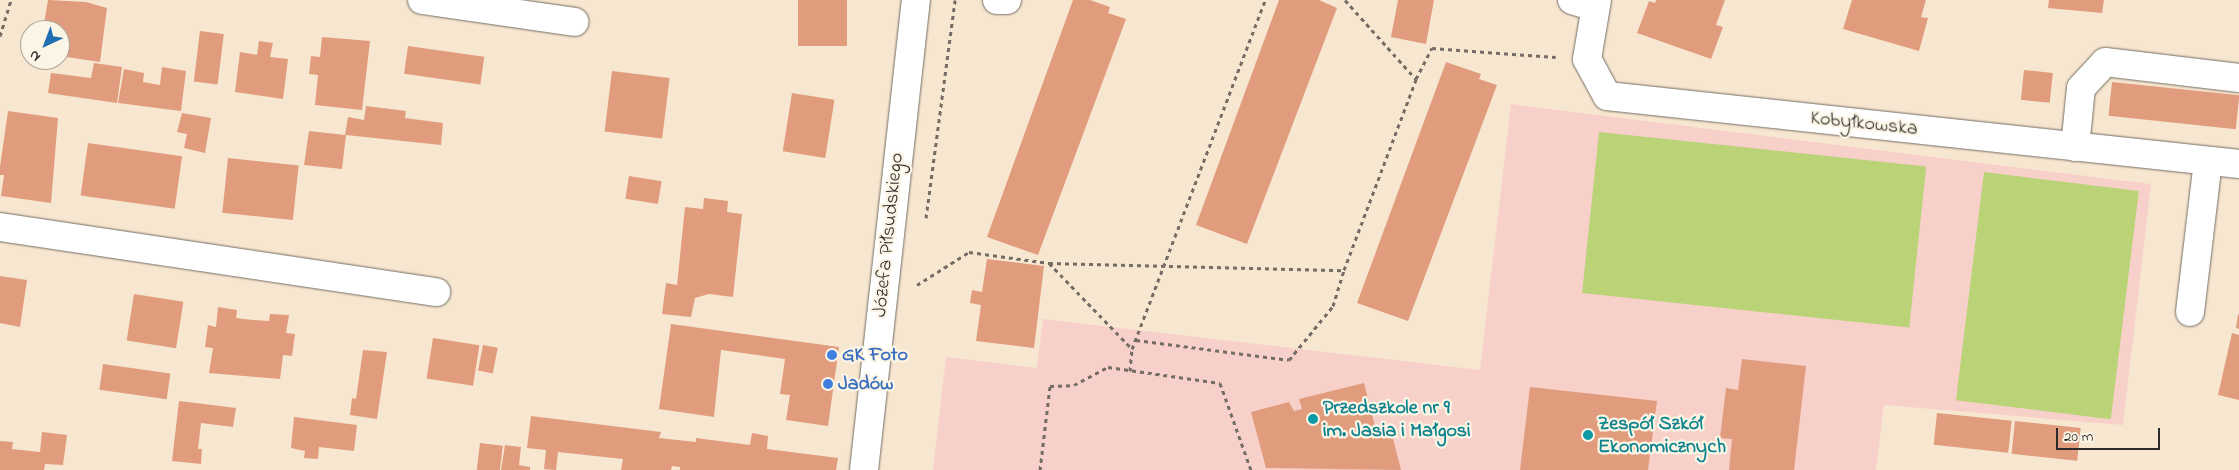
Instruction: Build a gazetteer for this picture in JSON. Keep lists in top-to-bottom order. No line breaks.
{"streets":{"street":["Kobyłkowska","Józefa Piłsudskiego"]},"places":["GK Foto","Jadów","Przedszkole nr 9 im. Jasia i Małgosi","Zespół Szkół Ekonomicznych"],"scale_bar":"20 m","north":"bottom left"}
